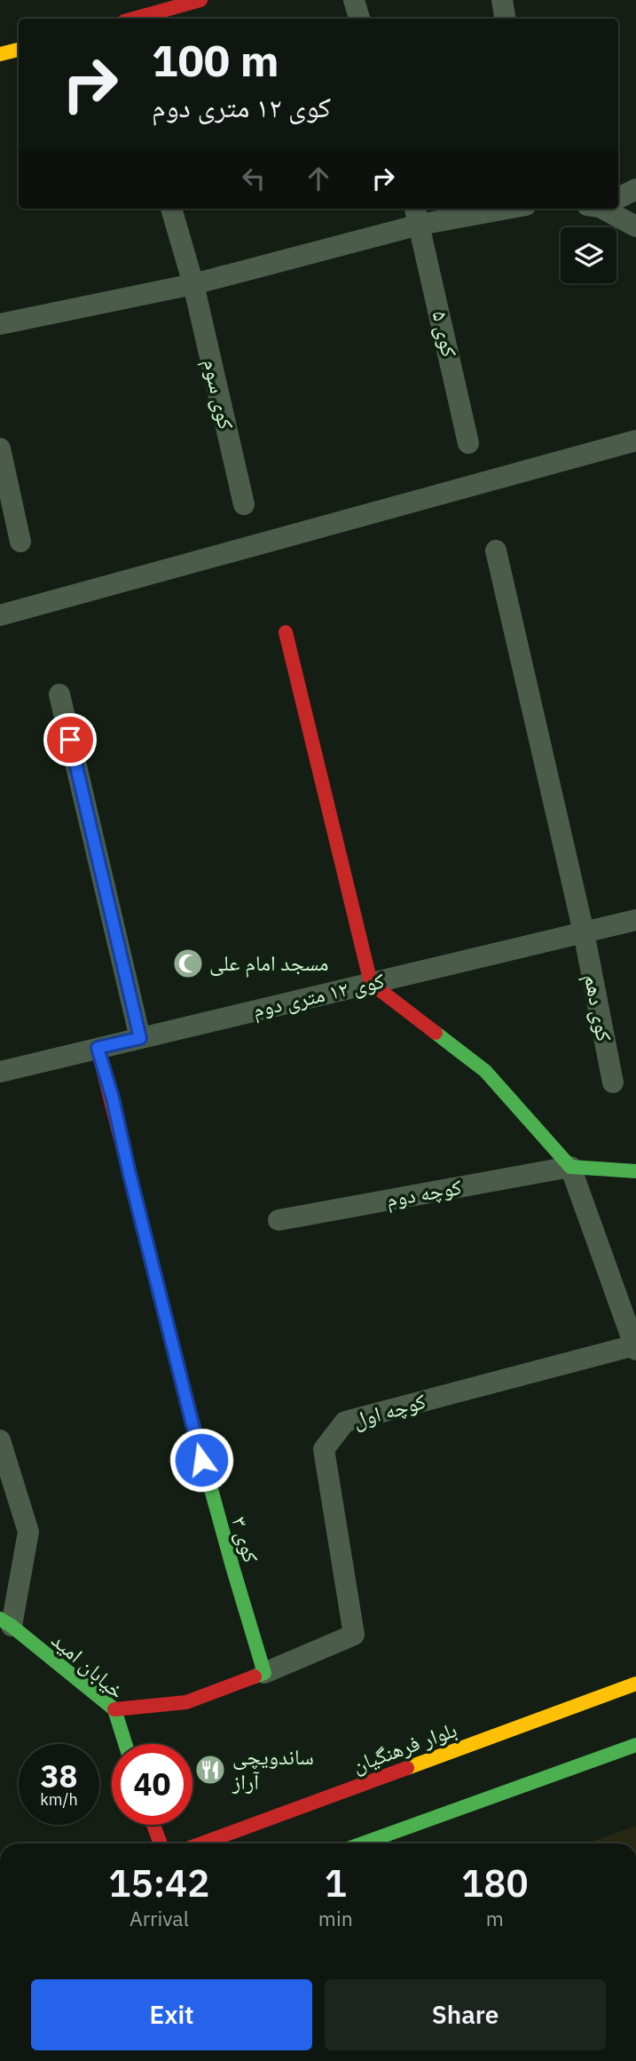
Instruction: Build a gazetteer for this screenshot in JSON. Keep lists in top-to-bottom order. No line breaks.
{"streets":{"street":["کوی ۵","کوی سوم","کوی ۱۲ متری دوم","کوی دهم","کوچه دوم","کوچه اول","کوی ۳","خیابان امید","بلوار فرهنگیان"]},"crossings":[["کوی ۱۲ متری دوم","کوی دهم"],["کوی ۱۲ متری دوم","کوی ۳"],["کوچه اول","کوی ۳"]],"places":{"mosque":["مسجد امام علی"],"restaurant":["ساندویچی آراز"]},"page":{"turn":["100 m","کوی ۱۲ متری دوم"],"speed":"38 km/h","limit":"40","eta":["15:42","Arrival","1","min","180","m"],"buttons":["Exit","Share"]}}
